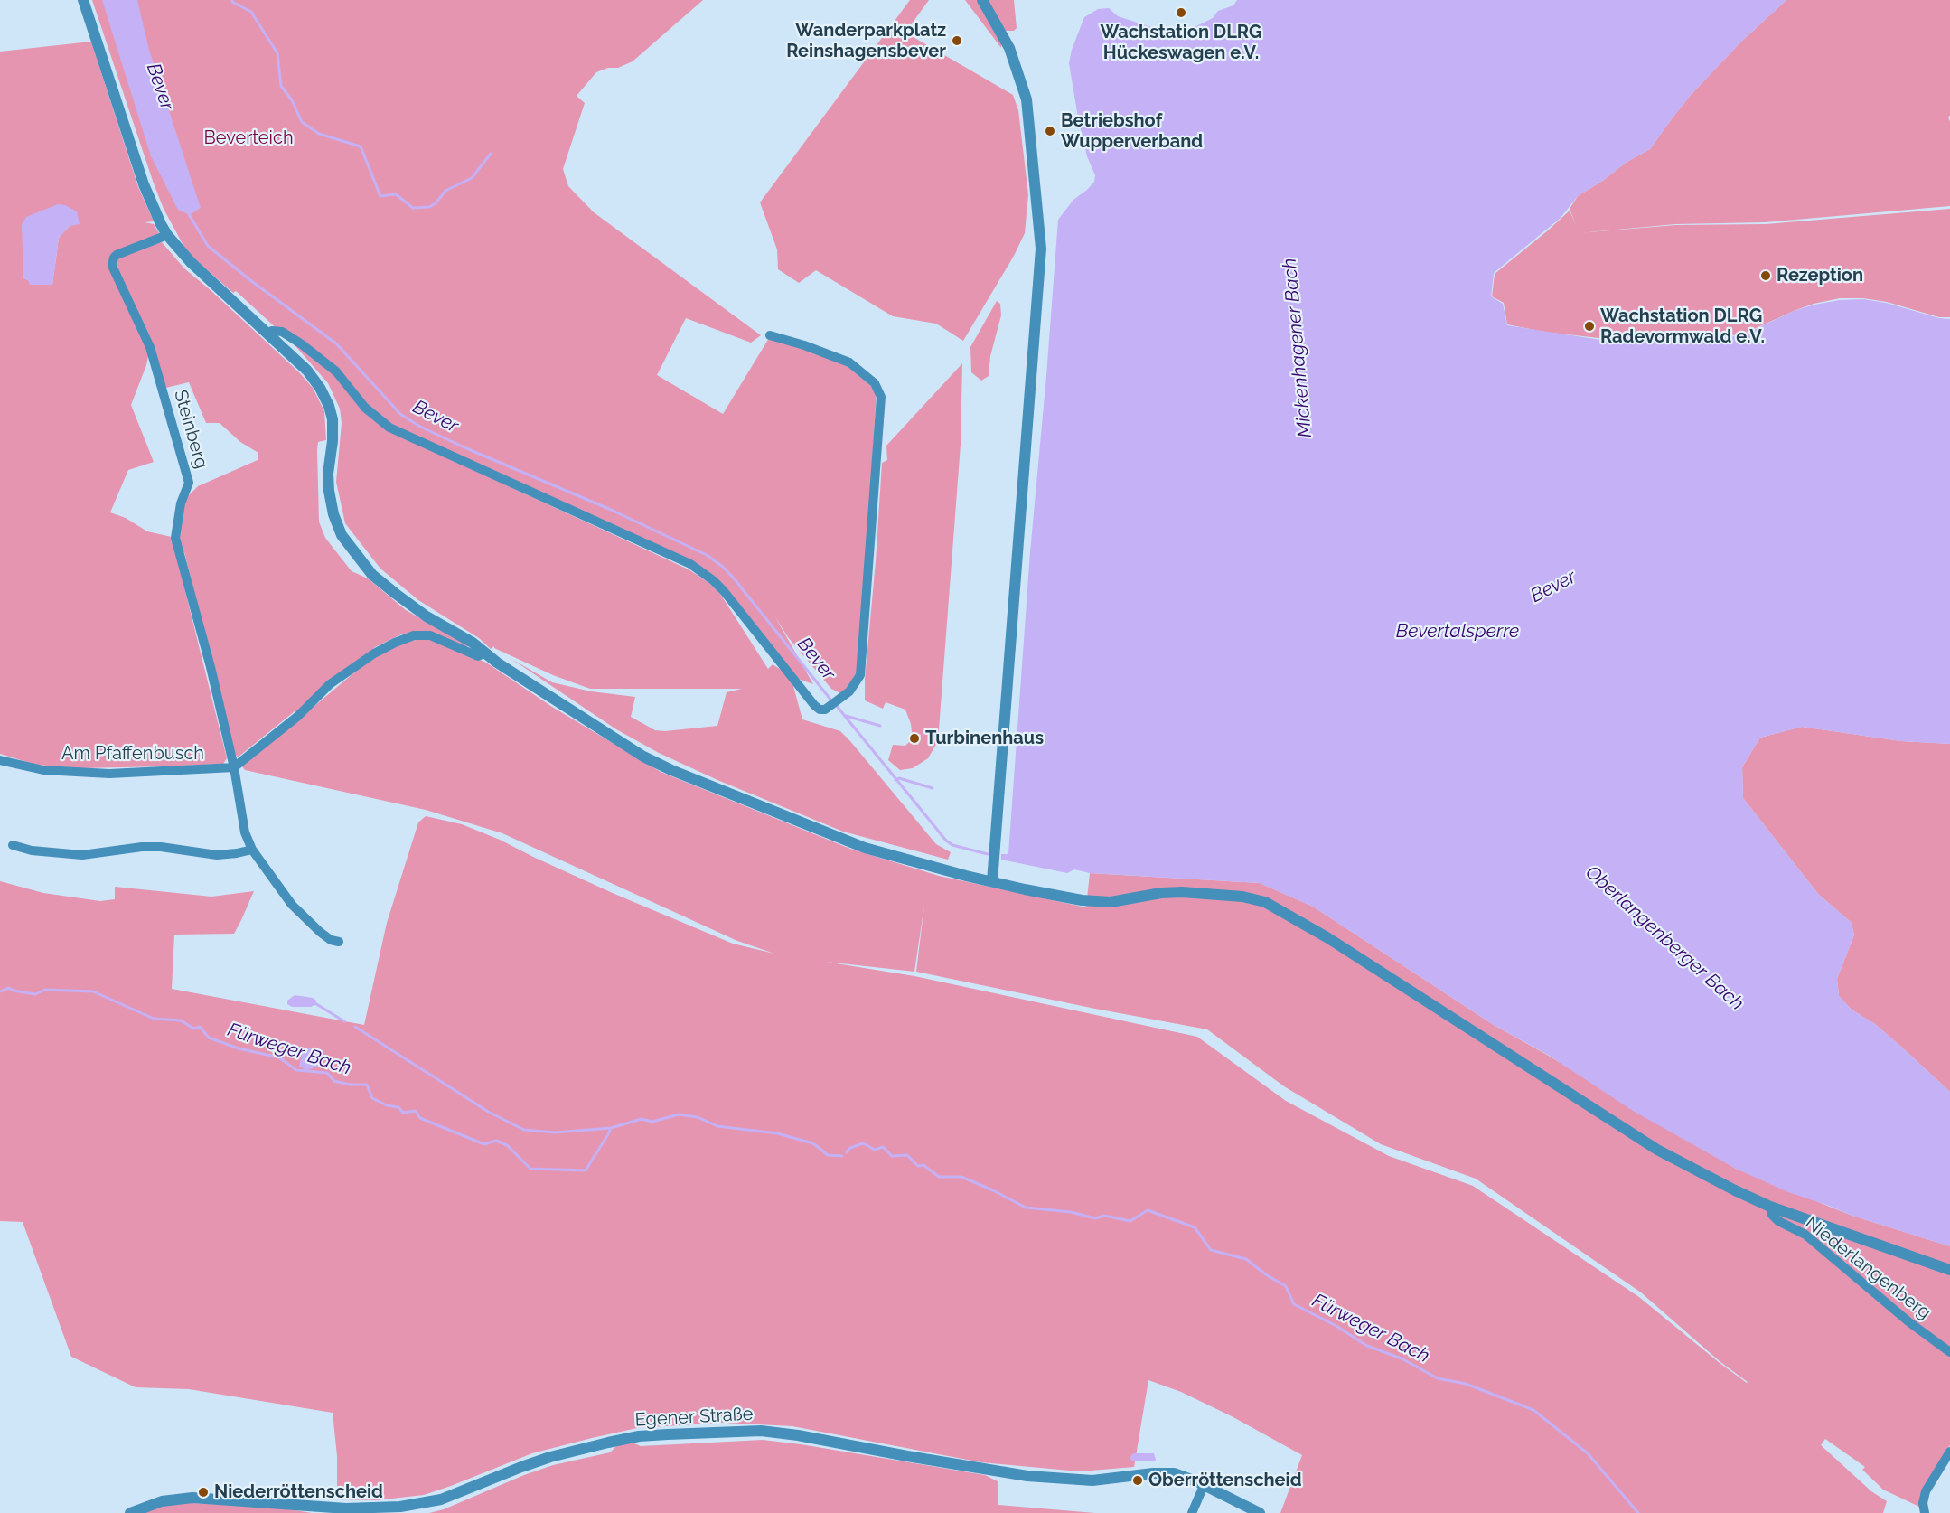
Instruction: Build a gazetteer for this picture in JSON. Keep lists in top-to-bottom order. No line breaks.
{"streets":{"street":["Steinberg","Am Pfaffenbusch","Niederlangenberg","Egener Straße"]},"crossings":[["Steinberg","Am Pfaffenbusch"]],"water":["Bever","Mickenhagener Bach","Bevertalsperre","Oberlangenberger Bach","Fürweger Bach"],"parks":["Beverteich"],"places":["Wachstation DLRG Hückeswagen e.V.","Wanderparkplatz Reinshagensbever","Betriebshof Wupperverband","Rezeption","Wachstation DLRG Radevormwald e.V.","Turbinenhaus","Oberröttenscheid","Niederröttenscheid"]}
